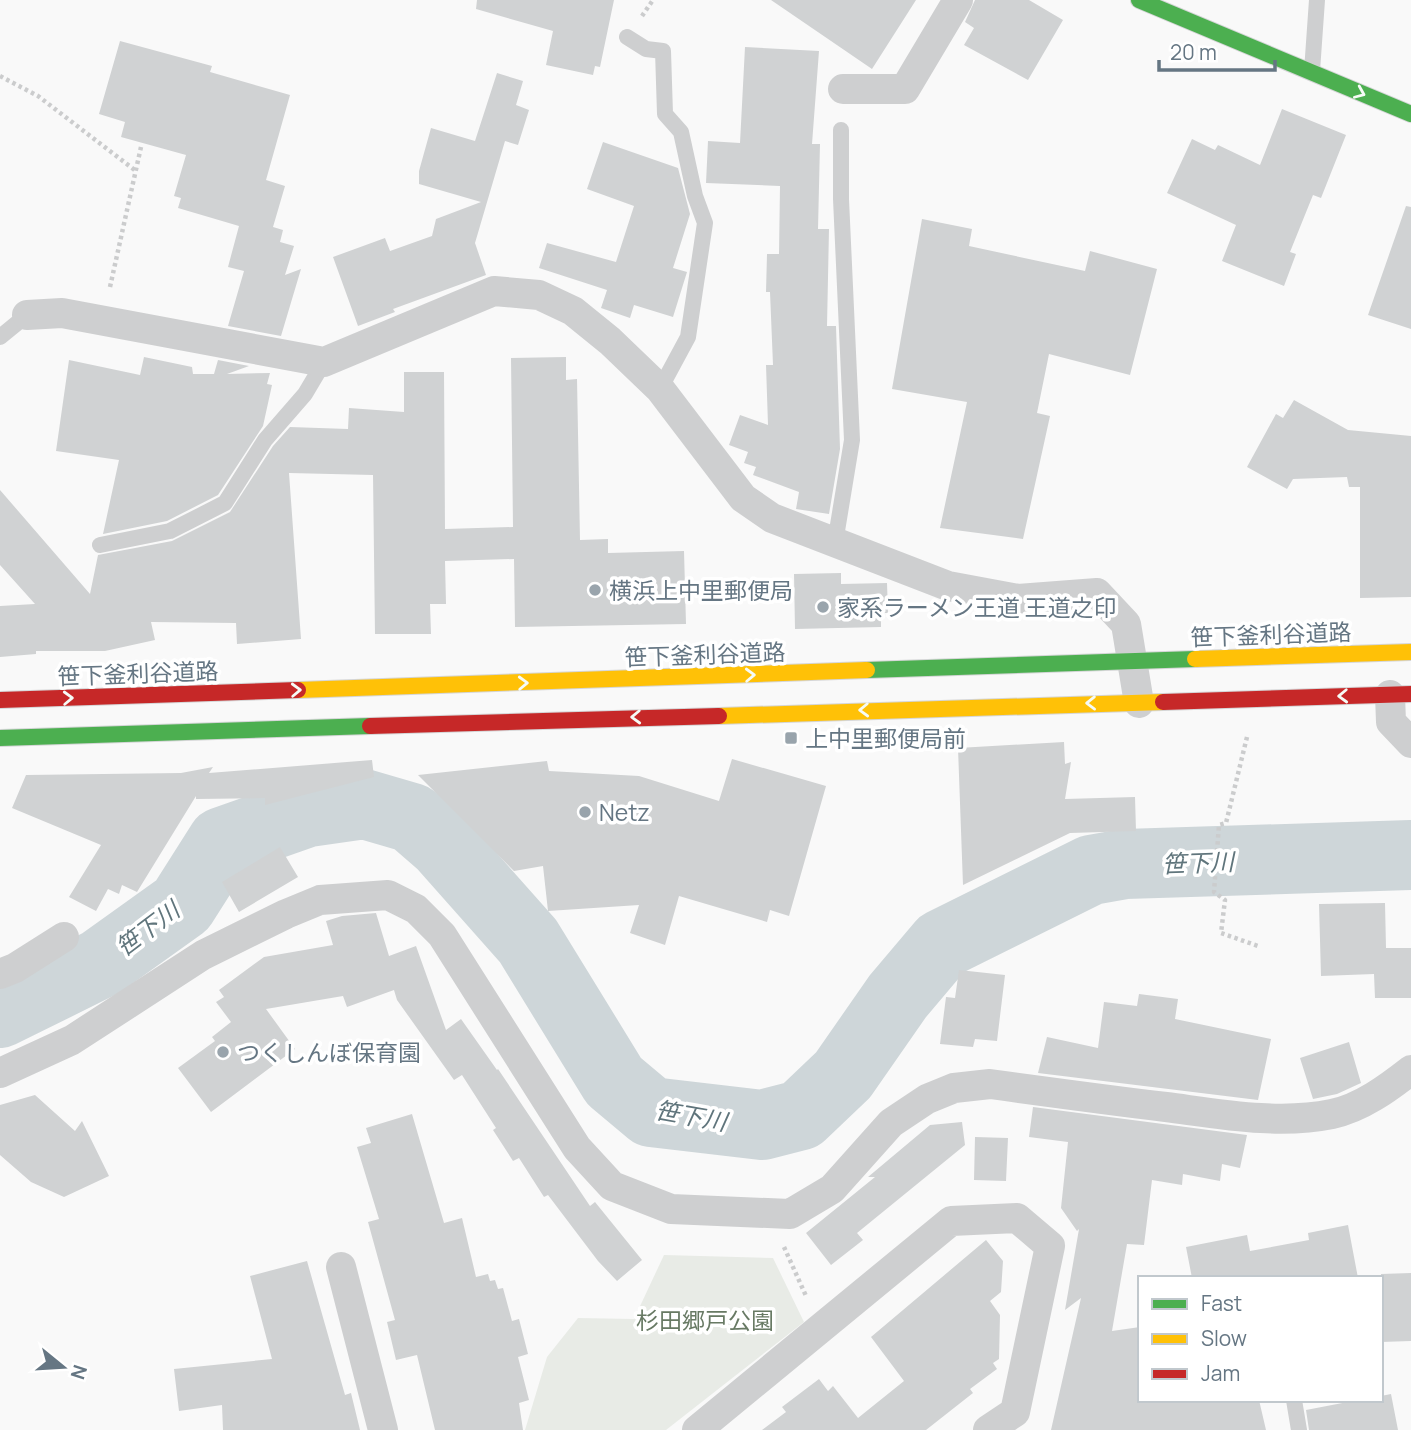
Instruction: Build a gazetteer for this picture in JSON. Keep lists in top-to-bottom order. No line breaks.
{"streets":{"street":["笹下釜利谷道路"]},"water":["笹下川"],"parks":["杉田郷戸公園"],"places":{"other":["横浜上中里郵便局","家系ラーメン王道 王道之印","Netz","つくしんぼ保育園"],"transit":["上中里郵便局前"]},"legend":["Fast","Slow","Jam"],"scale_bar":"20 m","north":"right"}
